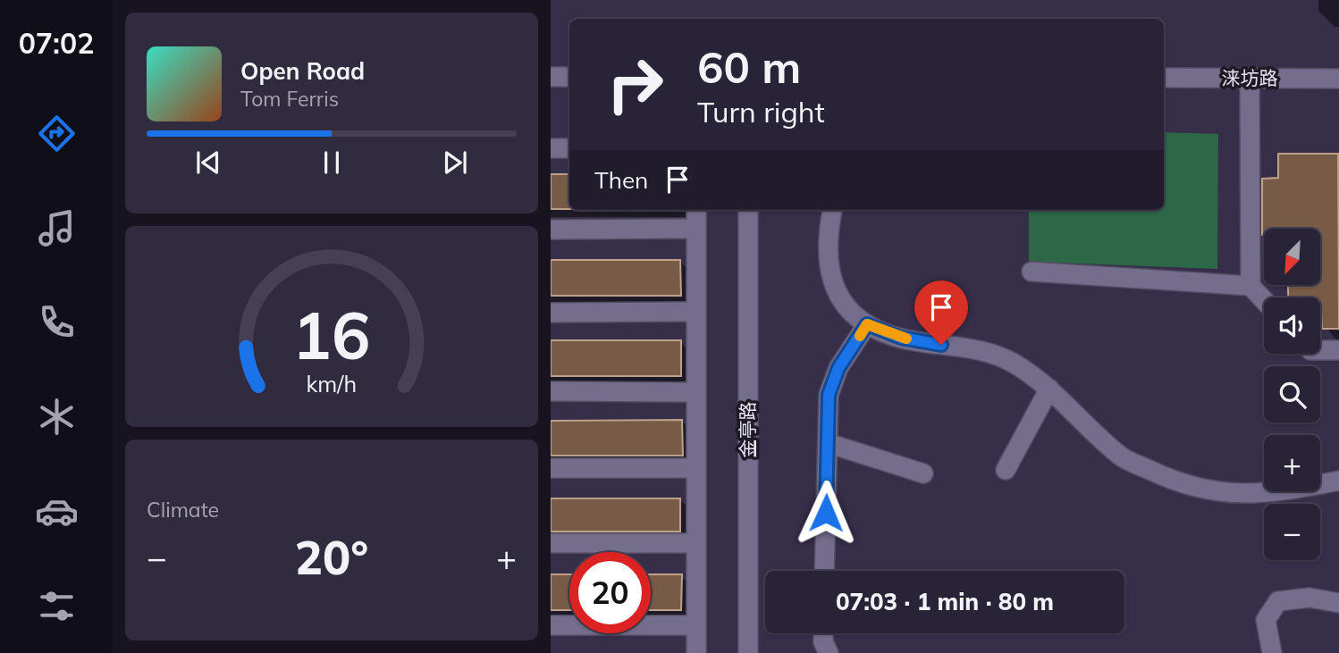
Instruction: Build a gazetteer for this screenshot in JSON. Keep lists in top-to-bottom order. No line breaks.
{"streets":{"street":["涞坊路","金亭路"]},"north":"bottom left","page":{"tabs":"07:02","turn":["60 m","Turn right"],"song":["Open Road","Tom Ferris"],"then":"Then","map_buttons":["+","−"],"tile":"Climate","heat":["−","20°","+"],"limit":"20","trip":"07:03 · 1 min · 80 m","gauge":["16","km/h"]}}
